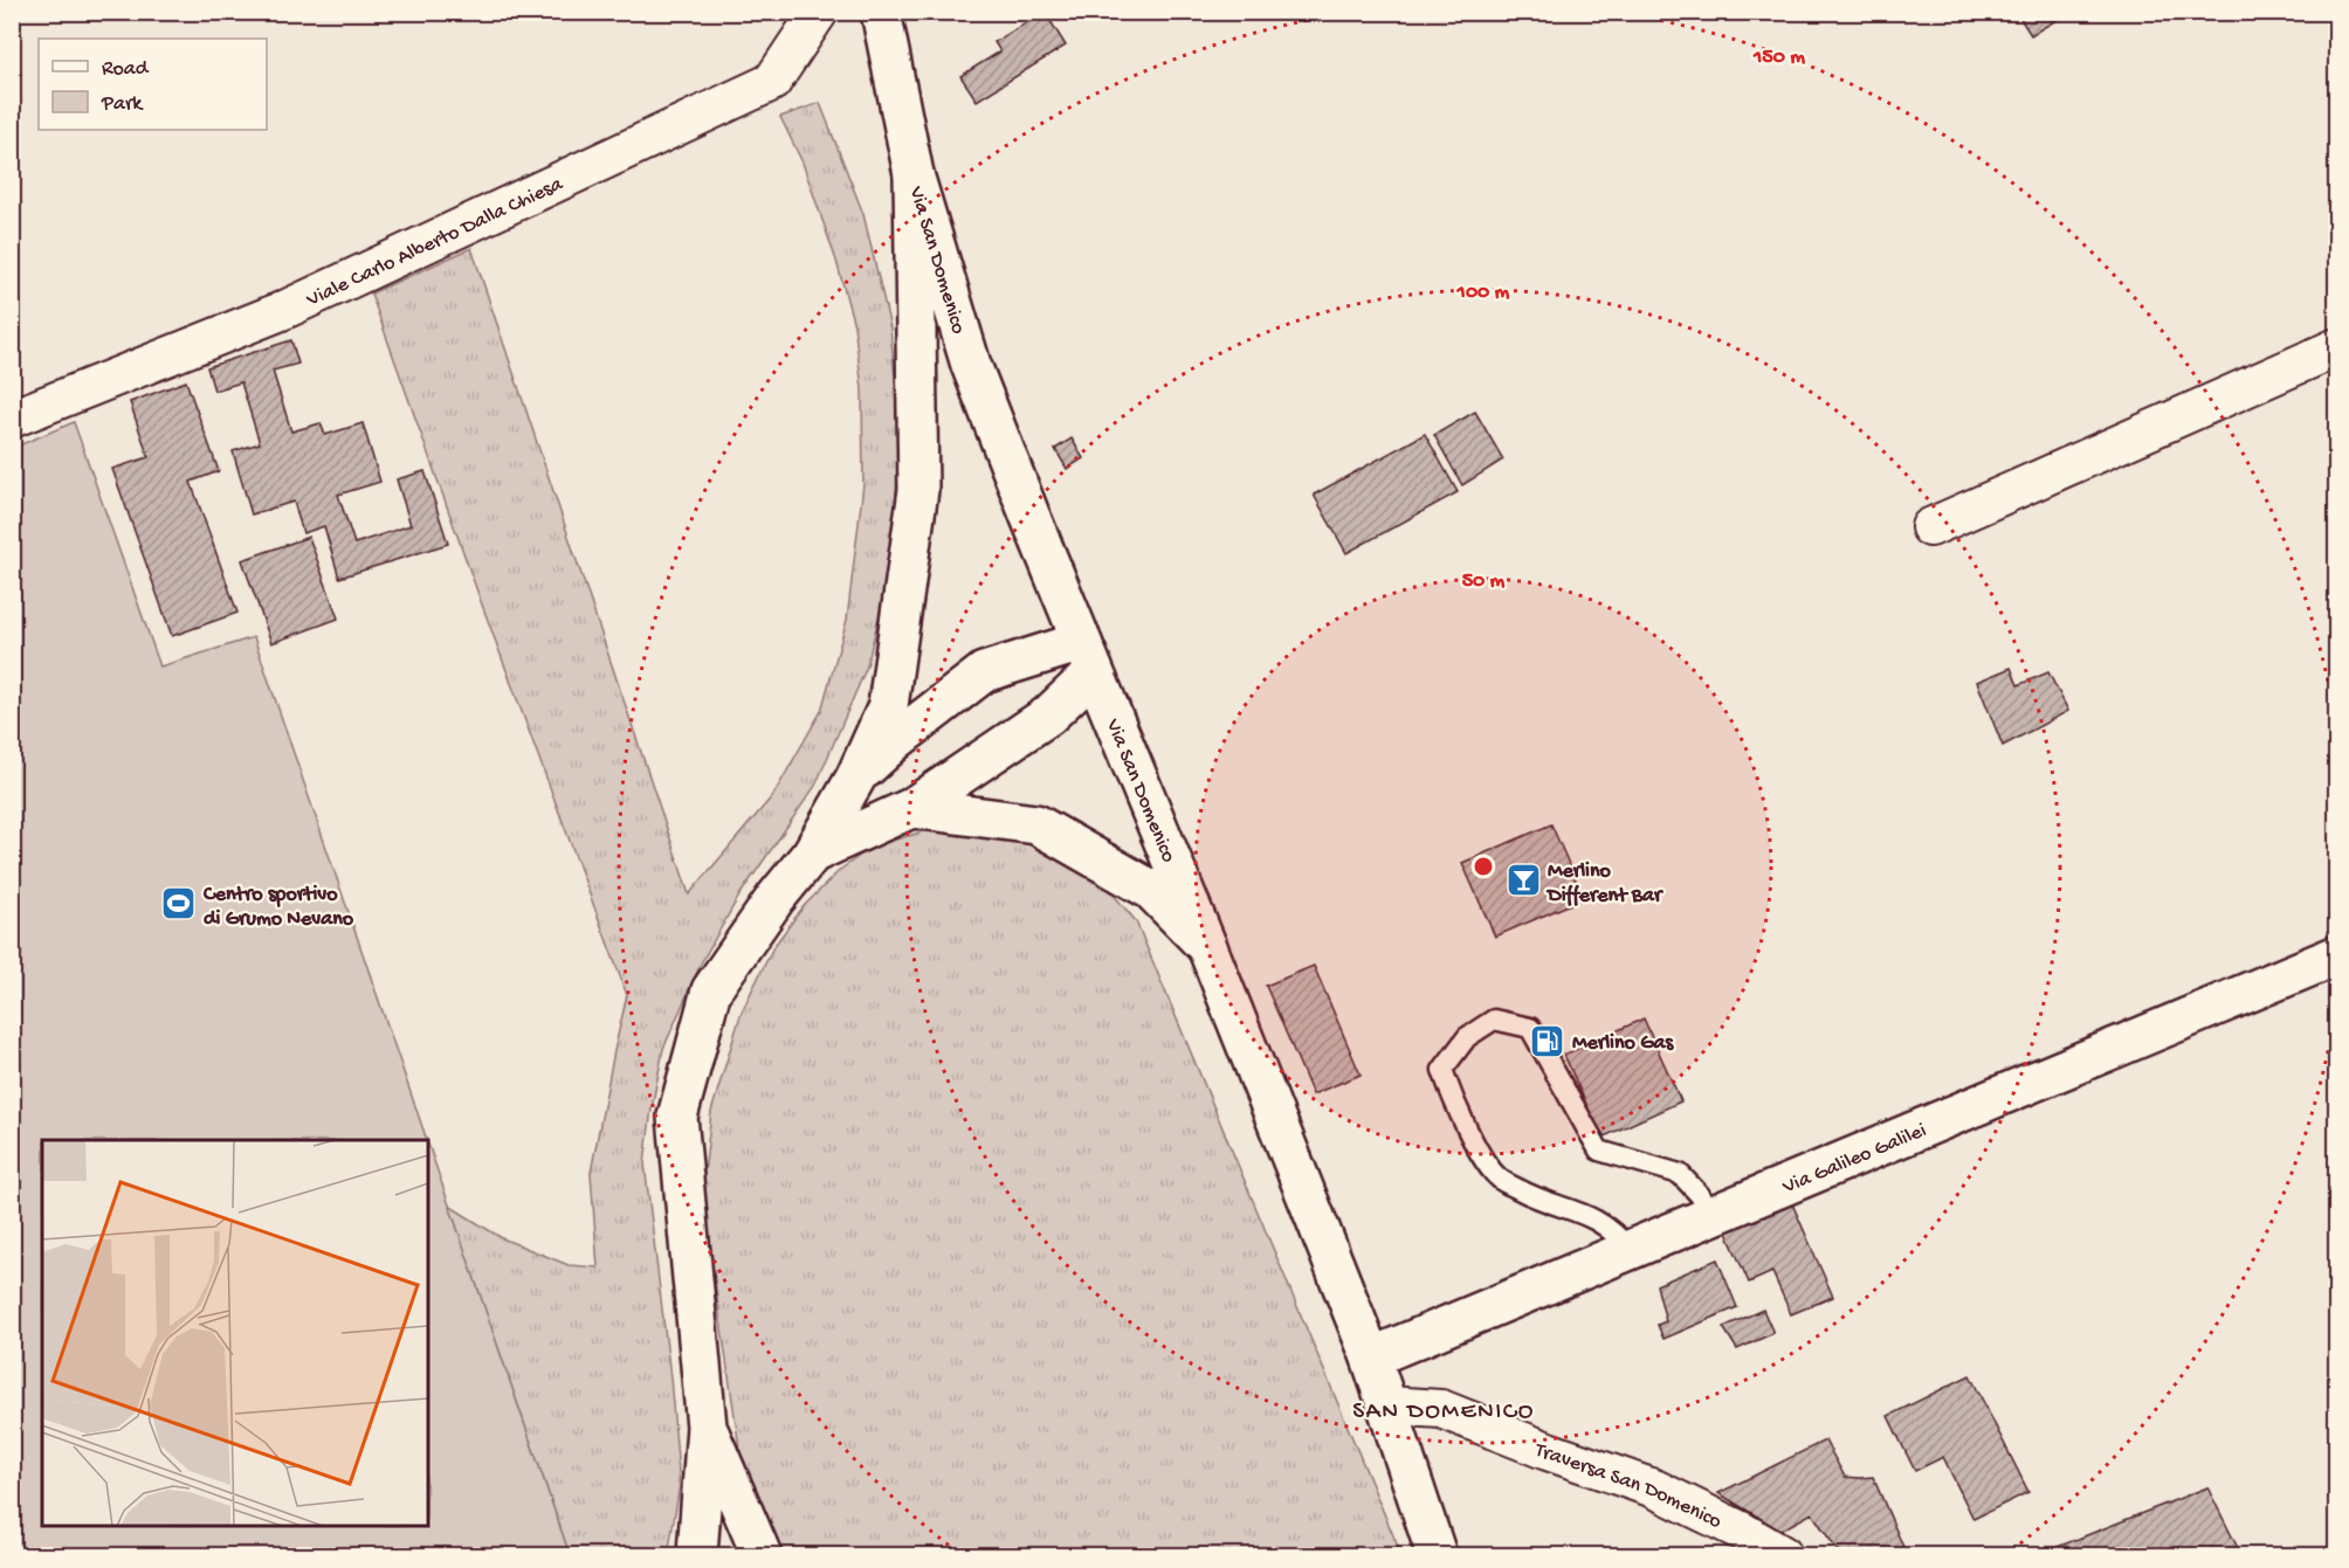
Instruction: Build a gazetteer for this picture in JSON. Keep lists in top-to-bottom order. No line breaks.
{"streets":{"main road":["Via San Domenico","Via Galileo Galilei"],"street":["Viale Carlo Alberto Dalla Chiesa","Traversa San Domenico"]},"crossings":[["Via San Domenico","Via Galileo Galilei"],["Via San Domenico","Traversa San Domenico"]],"districts":["SAN DOMENICO"],"places":{"bar":["Merlino Different Bar"],"sports":["Centro sportivo di Grumo Nevano"],"fuel station":["Merlino Gas"]},"legend":["Road","Park"],"rings":["150 m","100 m","50 m"]}
